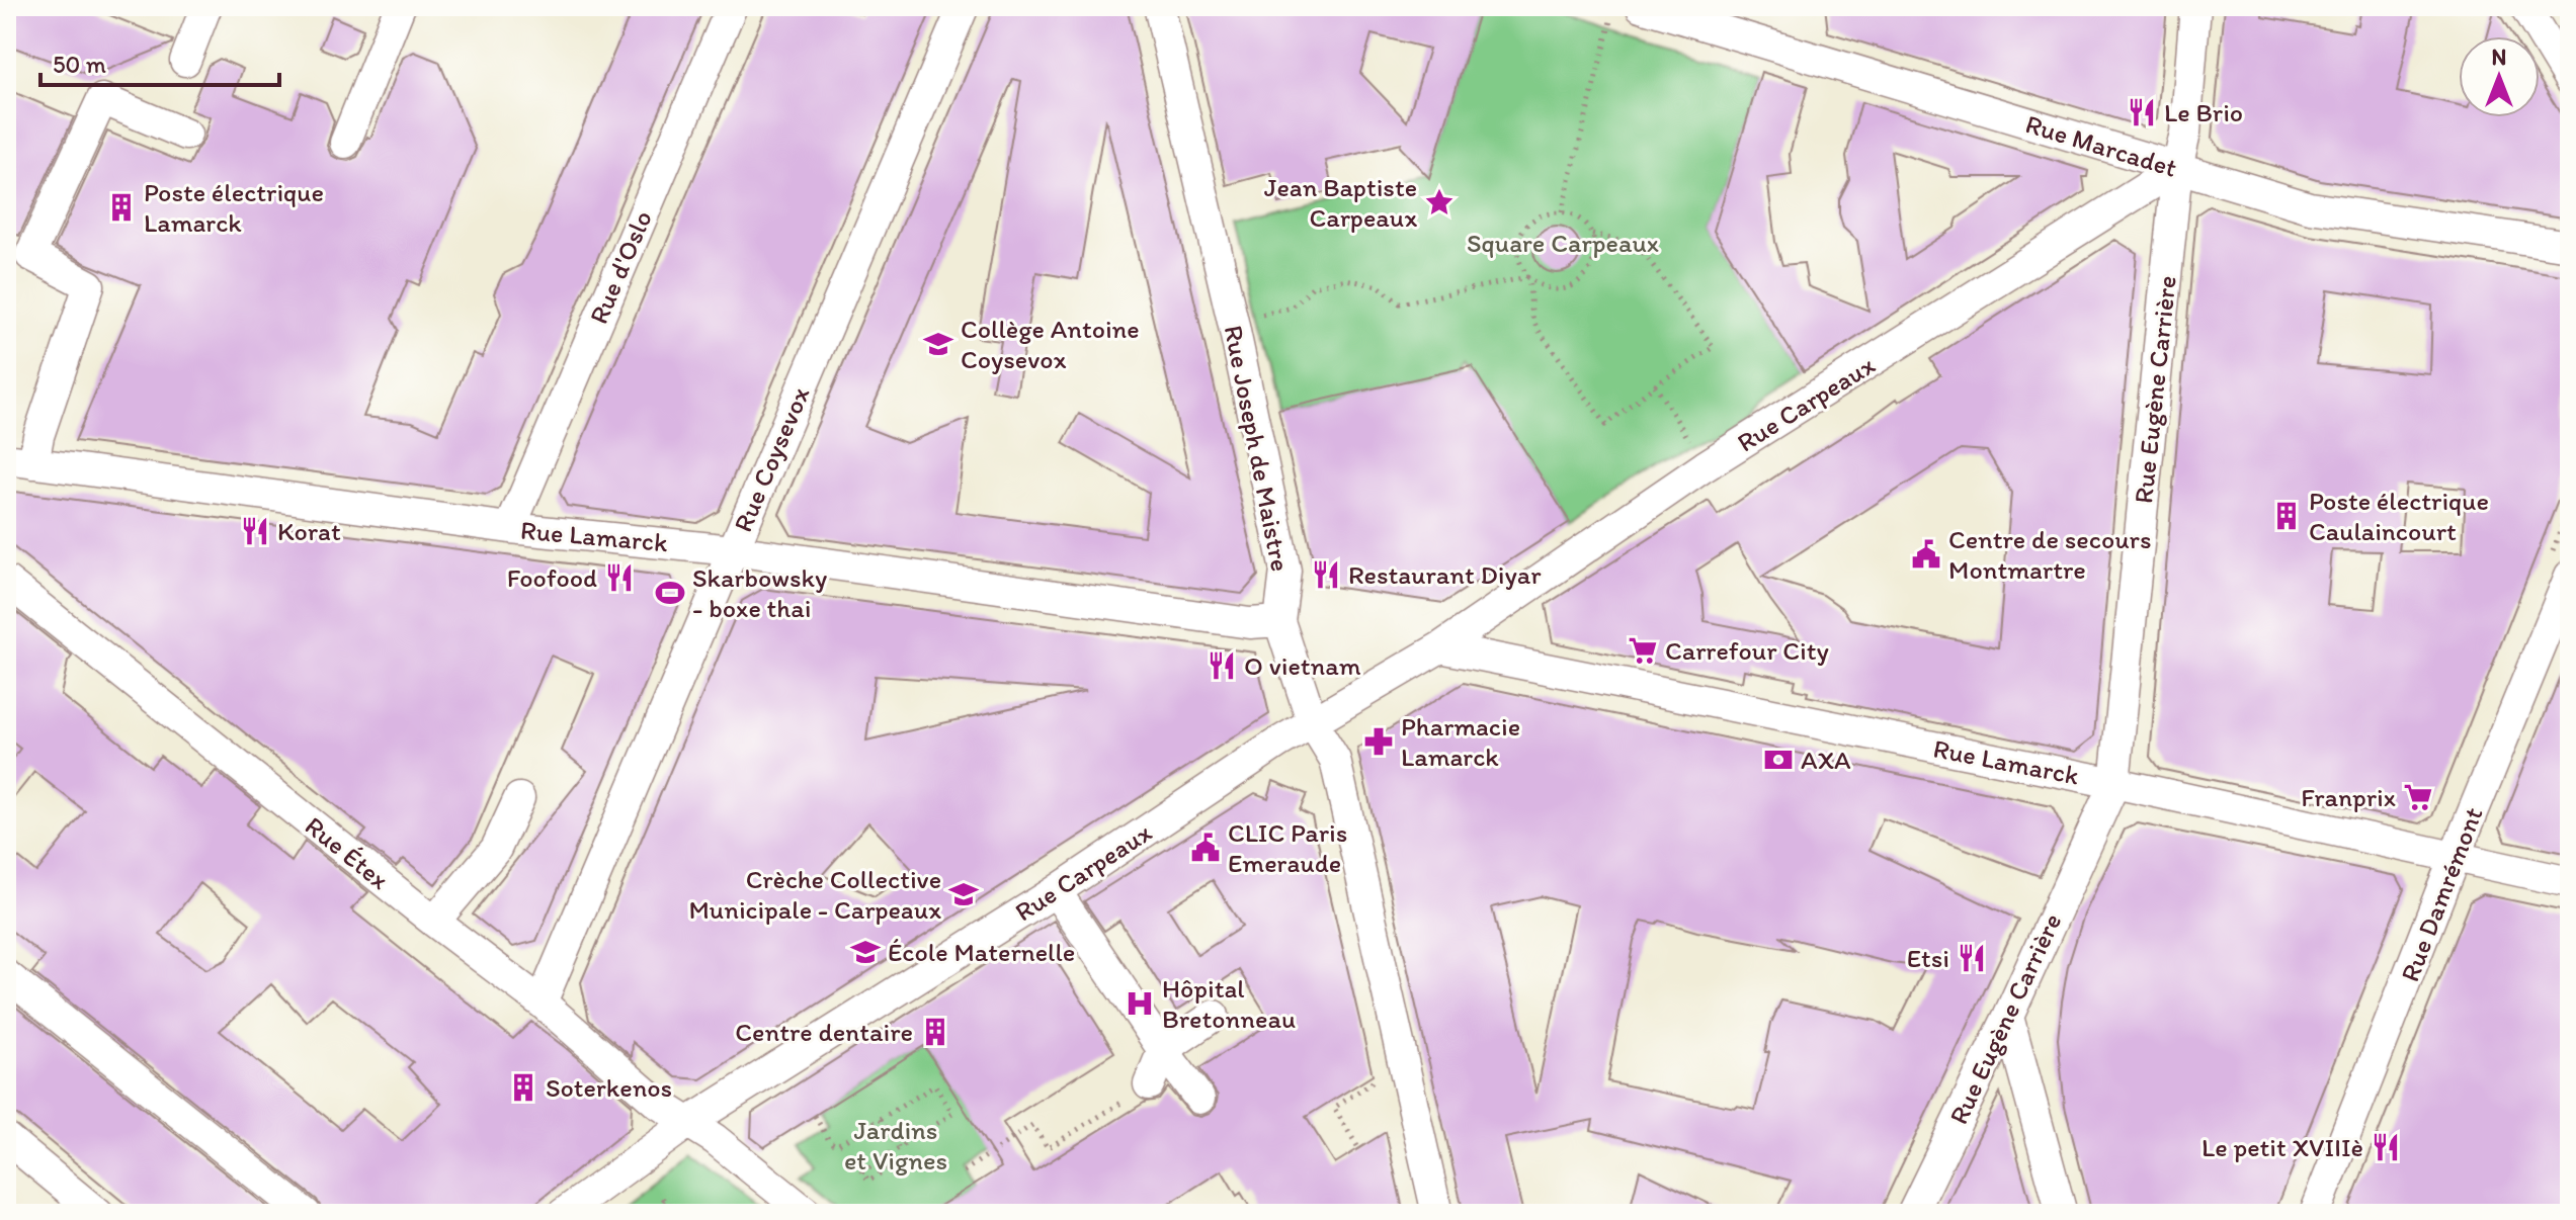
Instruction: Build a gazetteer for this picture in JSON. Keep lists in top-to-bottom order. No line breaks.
{"streets":{"street":["Rue Marcadet","Rue d'Oslo","Rue Eugène Carrière","Rue Carpeaux","Rue Joseph de Maistre","Rue Coysevox","Rue Lamarck","Rue Étex","Rue Damrémont"]},"crossings":[["Rue Marcadet","Rue Eugène Carrière"],["Rue Marcadet","Rue Carpeaux"],["Rue d'Oslo","Rue Lamarck"],["Rue Eugène Carrière","Rue Carpeaux"],["Rue Eugène Carrière","Rue Lamarck"],["Rue Carpeaux","Rue Joseph de Maistre"],["Rue Carpeaux","Rue Lamarck"],["Rue Carpeaux","Rue Étex"],["Rue Joseph de Maistre","Rue Lamarck"],["Rue Coysevox","Rue Lamarck"],["Rue Coysevox","Rue Étex"],["Rue Lamarck","Rue Damrémont"]],"parks":["Square Carpeaux","Jardins et Vignes"],"places":{"restaurant":["Le Brio","Korat","Restaurant Diyar","Foofood","O vietnam","Etsi","Le petit XVIIIè"],"place":["Jean Baptiste Carpeaux"],"building":["Poste électrique Lamarck","Poste électrique Caulaincourt","Centre dentaire","Soterkenos"],"school or university":["Collège Antoine Coysevox","Crèche Collective Municipale - Carpeaux","École Maternelle"],"public building":["Centre de secours Montmartre","CLIC Paris Emeraude"],"sports":["Skarbowsky - boxe thai"],"supermarket":["Carrefour City","Franprix"],"pharmacy":["Pharmacie Lamarck"],"bank":["AXA"],"hospital":["Hôpital Bretonneau"]},"scale_bar":"50 m","north":"top"}
